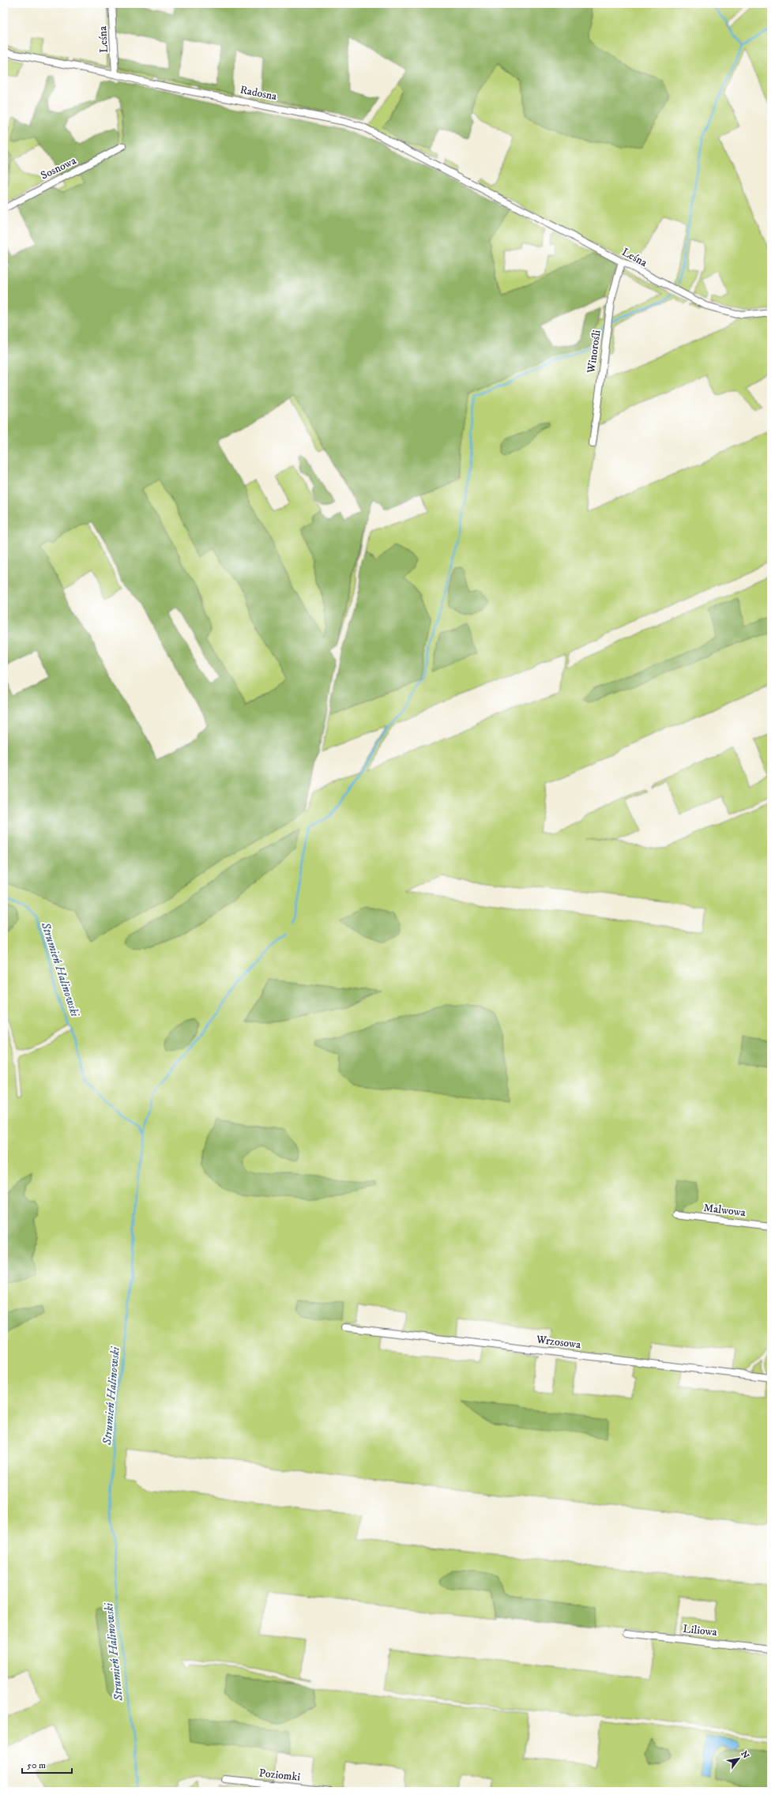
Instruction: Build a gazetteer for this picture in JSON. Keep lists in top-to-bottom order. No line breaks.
{"streets":{"street":["Leśna","Radosna","Sosnowa","Winorośli","Malwowa","Wrzosowa","Liliowa","Poziomki"]},"crossings":[["Leśna","Radosna"],["Leśna","Winorośli"]],"water":["Strumień Halinowski"],"scale_bar":"50 m","north":"top right"}
